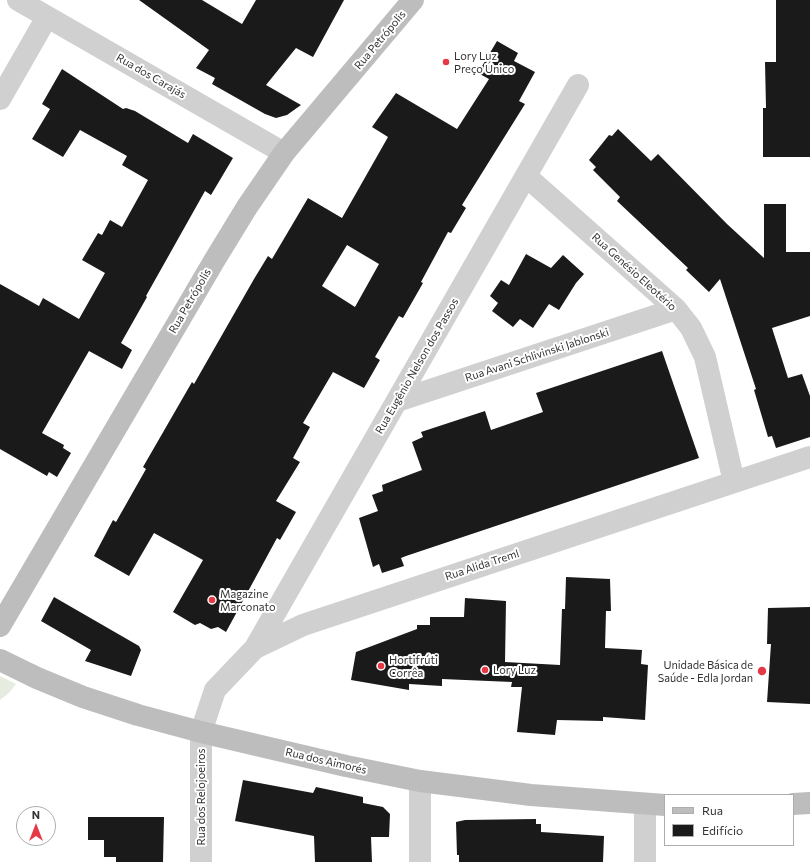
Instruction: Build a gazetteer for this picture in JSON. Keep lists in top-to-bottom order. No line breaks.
{"streets":{"street":["Rua Petrópolis","Rua dos Carajás","Rua Genésio Eleotério","Rua Avani Schlivinski Jablonski","Rua Eugênio Nelson dos Passos","Rua Alida Treml","Rua dos Aimorés","Rua dos Relojoeiros"]},"crossings":[["Rua Petrópolis","Rua dos Carajás"],["Rua Genésio Eleotério","Rua Avani Schlivinski Jablonski"],["Rua Genésio Eleotério","Rua Eugênio Nelson dos Passos"],["Rua Genésio Eleotério","Rua Alida Treml"],["Rua Avani Schlivinski Jablonski","Rua Eugênio Nelson dos Passos"],["Rua Eugênio Nelson dos Passos","Rua Alida Treml"],["Rua Alida Treml","Rua dos Aimorés"],["Rua Alida Treml","Rua dos Relojoeiros"],["Rua dos Aimorés","Rua dos Relojoeiros"]],"places":["Lory Luz Preço Único","Magazine Marconato","Hortifrúti Corrêa","Lory Luz","Unidade Básica de Saúde - Edla Jordan"],"legend":["Rua","Edifício"],"north":"top"}
